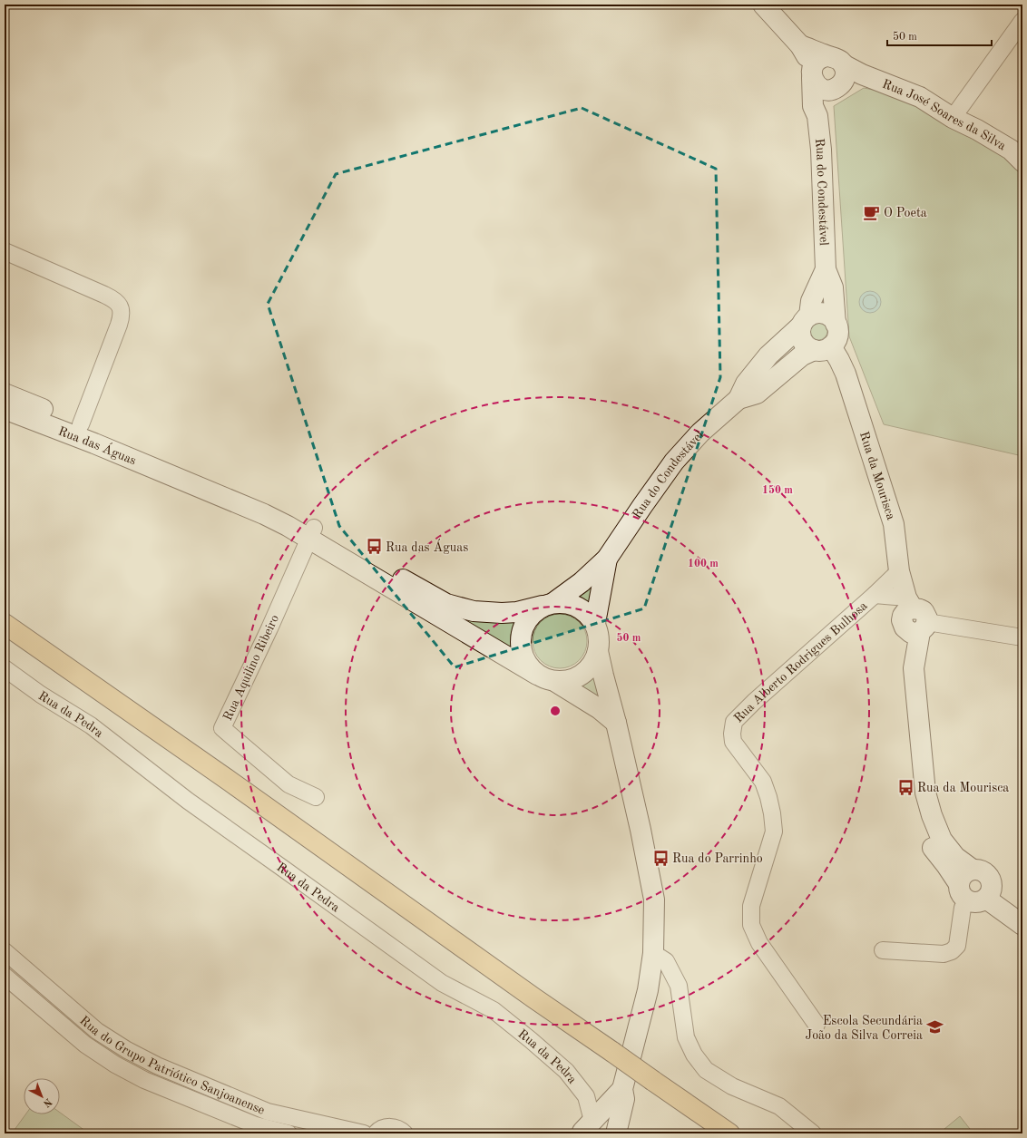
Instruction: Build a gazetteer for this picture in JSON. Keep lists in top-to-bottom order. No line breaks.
{"streets":{"street":["Rua José Soares da Silva","Rua do Condestável","Rua das Águas","Rua da Mourisca","Rua Alberto Rodrigues Bulhosa","Rua Aquilino Ribeiro","Rua da Pedra","Rua do Grupo Patriótico Sanjoanense"]},"crossings":[["Rua José Soares da Silva","Rua do Condestável"],["Rua do Condestável","Rua das Águas"],["Rua do Condestável","Rua da Mourisca"],["Rua das Águas","Rua Aquilino Ribeiro"],["Rua da Mourisca","Rua Alberto Rodrigues Bulhosa"]],"places":{"cafe":["O Poeta"],"bus stop":["Rua das Águas","Rua da Mourisca","Rua do Parrinho"],"school or university":["Escola Secundária João da Silva Correia"]},"scale_bar":"50 m","north":"bottom right","rings":["150 m","100 m","50 m"]}
